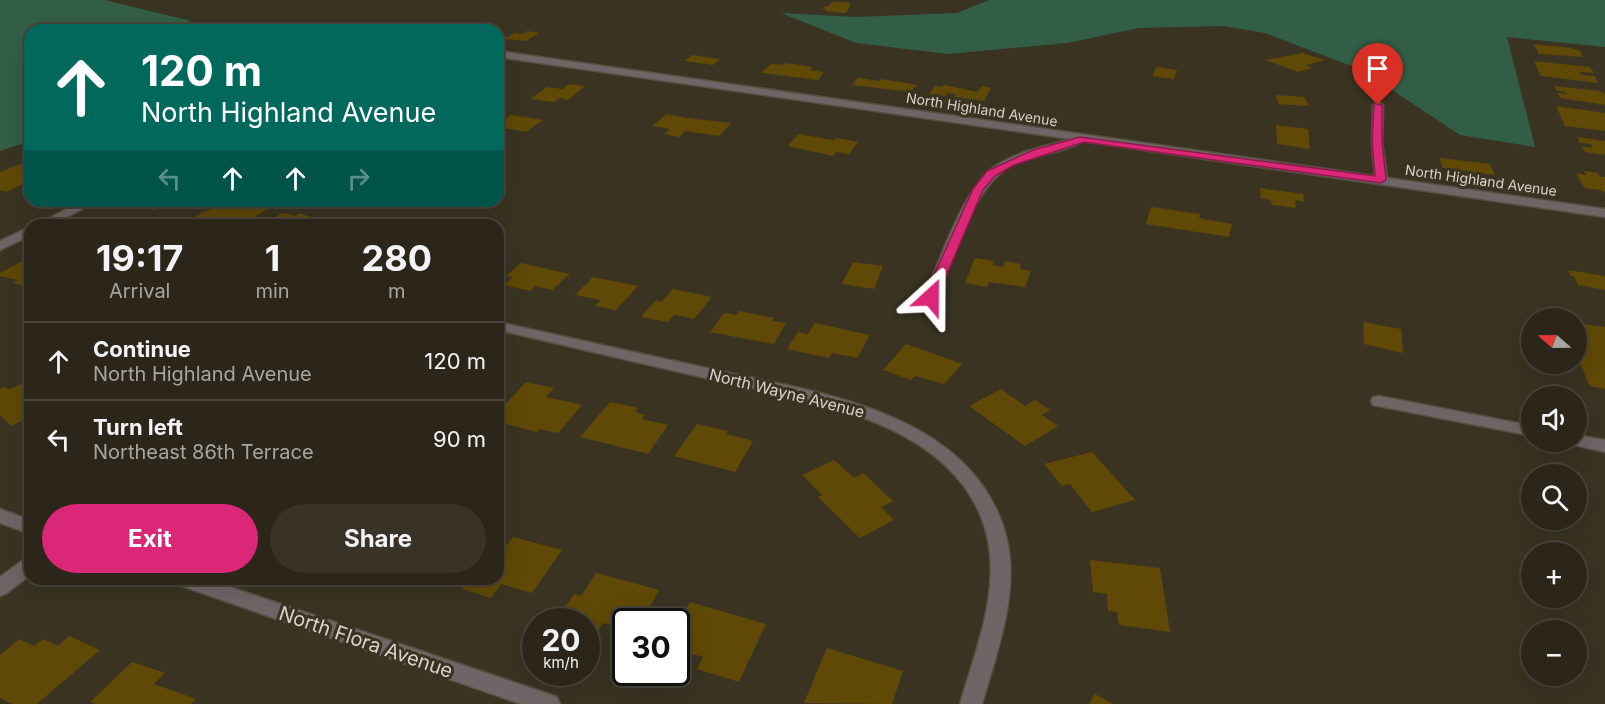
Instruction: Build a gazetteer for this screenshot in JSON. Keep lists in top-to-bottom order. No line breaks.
{"streets":{"street":["North Highland Avenue","North Wayne Avenue","North Flora Avenue"]},"north":"left","page":{"turn":["120 m","North Highland Avenue"],"eta":["19:17","Arrival","1","min","280","m"],"map_buttons":["+","−"],"list":[{"name":"Continue","note":"North Highland Avenue","value":"120 m"},{"name":"Turn left","note":"Northeast 86th Terrace","value":"90 m"}],"buttons":["Exit","Share"],"speed":"20 km/h","limit":"30"}}
